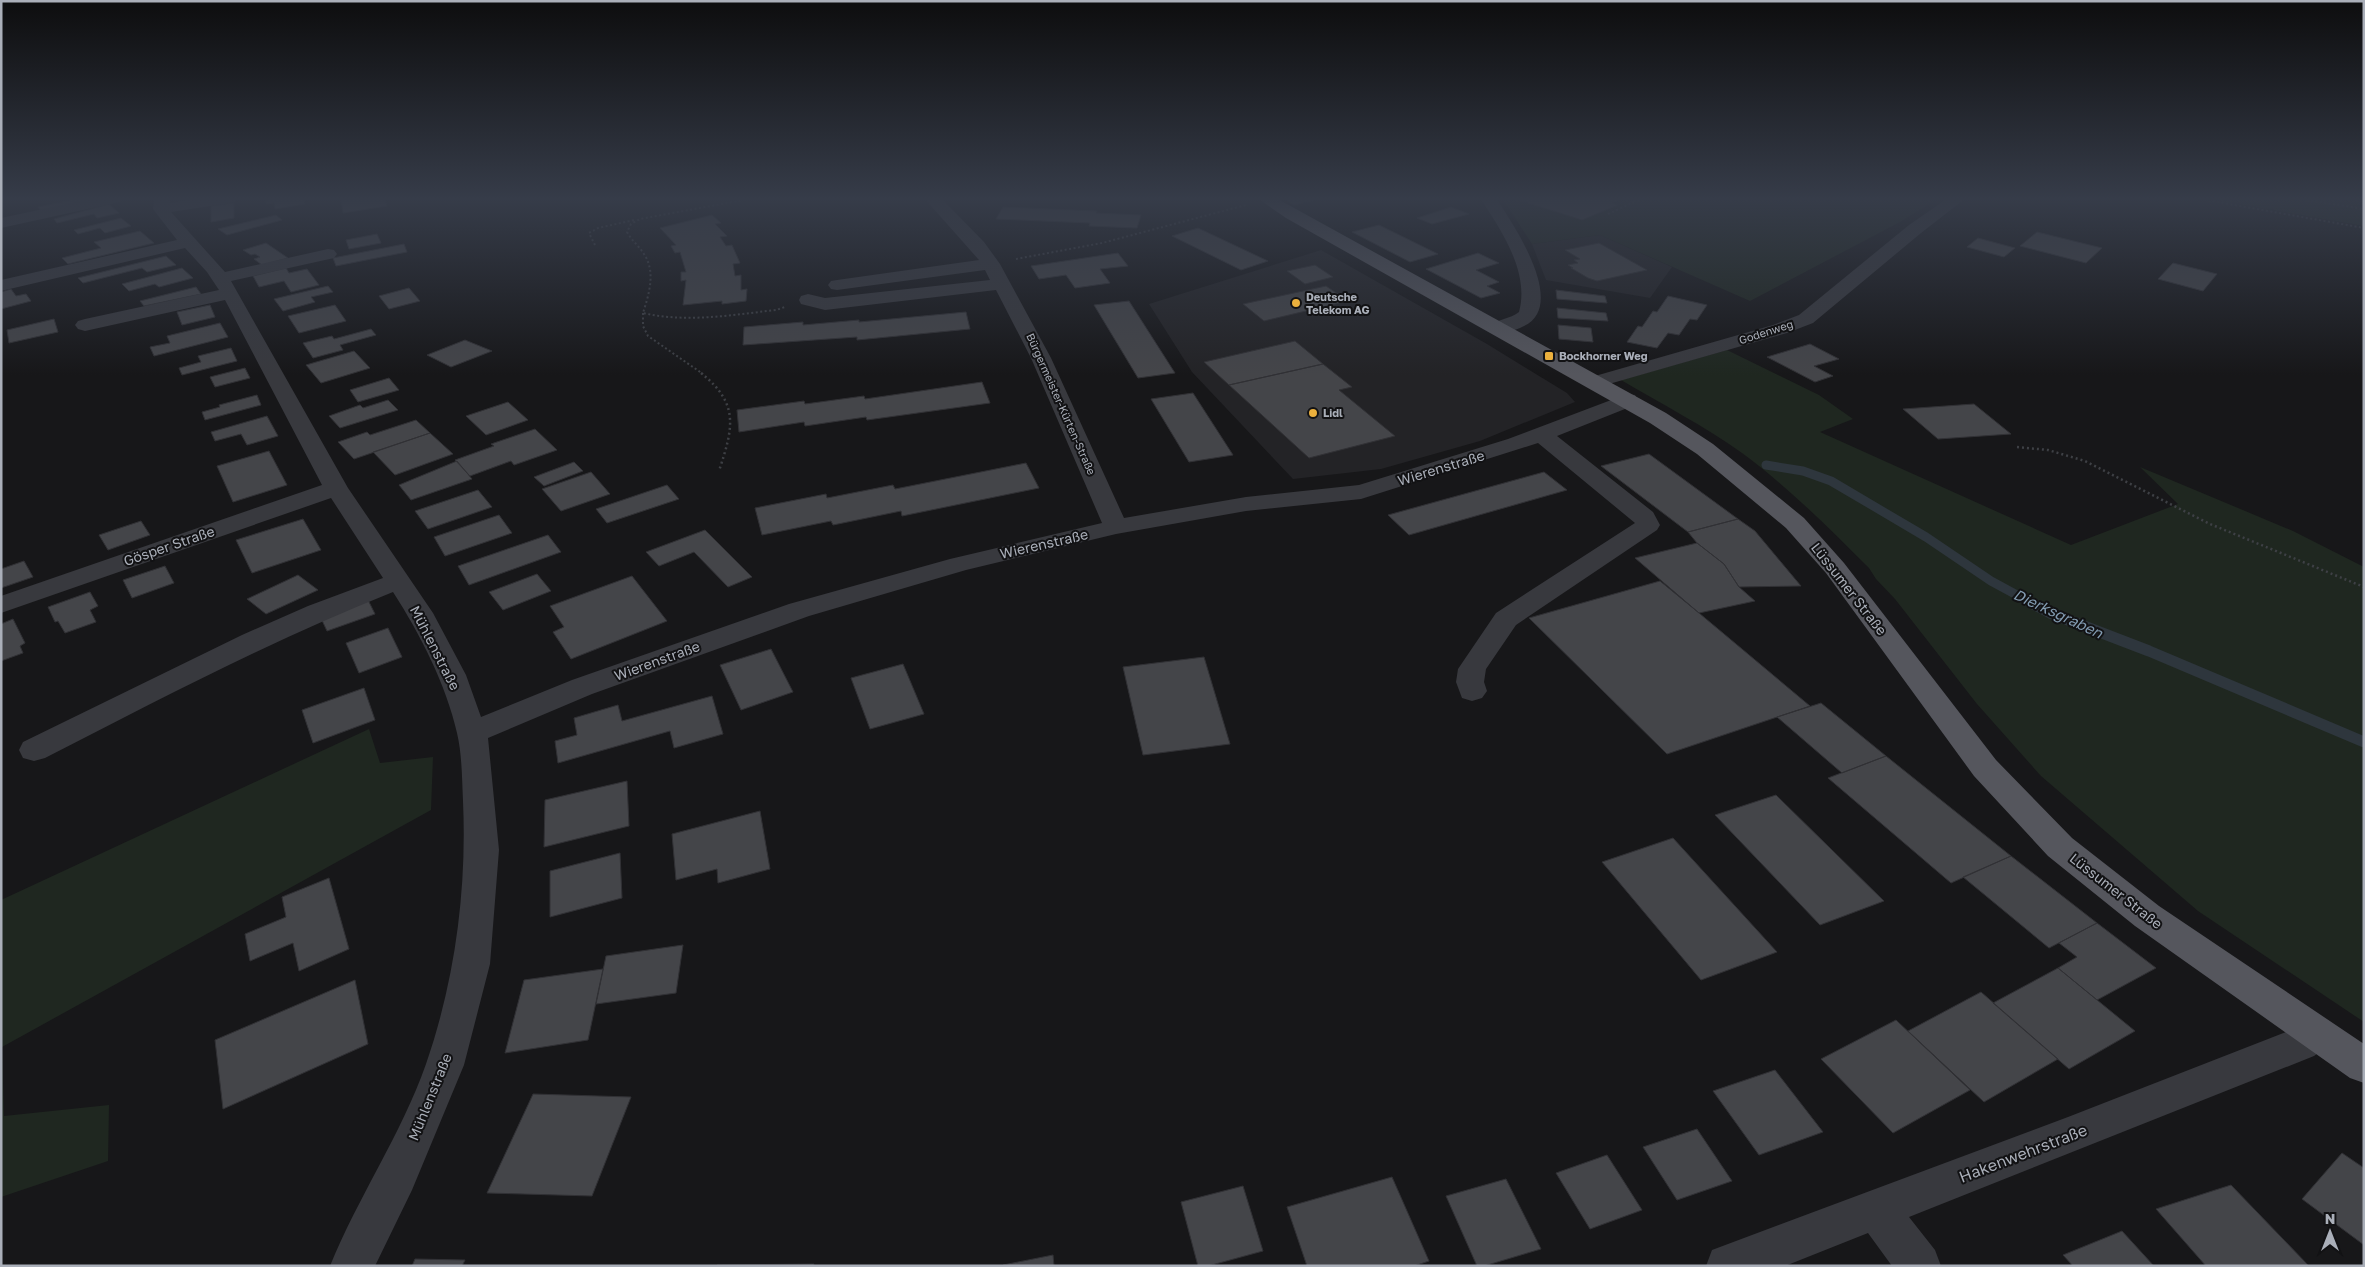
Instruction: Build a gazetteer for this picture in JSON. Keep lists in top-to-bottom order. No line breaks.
{"streets":{"main road":["Lüssumer Straße"],"street":["Godenweg","Bürgermeister-Kürten-Straße","Wierenstraße","Gösper Straße","Mühlenstraße","Hakenwehrstraße"]},"crossings":[["Godenweg","Lüssumer Straße"],["Bürgermeister-Kürten-Straße","Wierenstraße"],["Wierenstraße","Lüssumer Straße"],["Wierenstraße","Mühlenstraße"],["Gösper Straße","Mühlenstraße"],["Lüssumer Straße","Hakenwehrstraße"]],"water":["Dierksgraben"],"places":{"other":["Deutsche Telekom AG","Lidl"],"transit":["Bockhorner Weg"]},"north":"top"}
